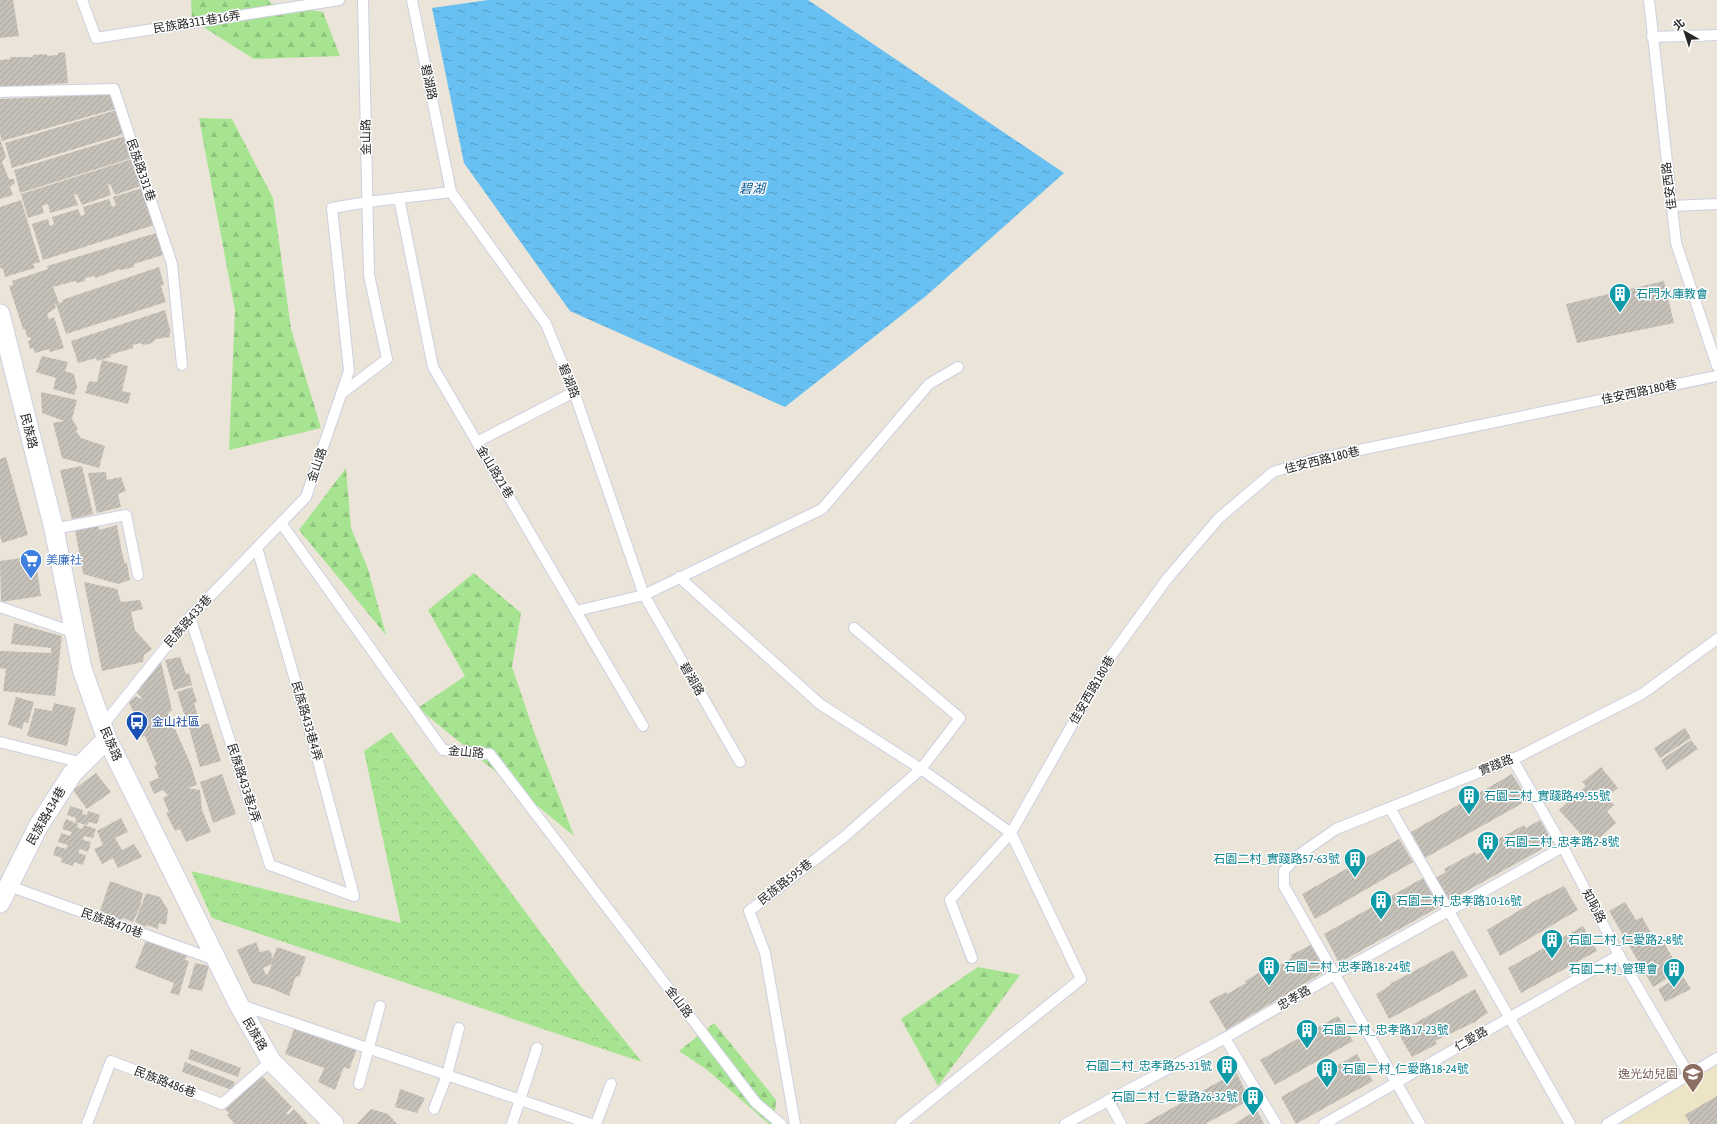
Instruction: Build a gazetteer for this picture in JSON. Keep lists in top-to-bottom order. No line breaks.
{"streets":{"street":["民族路","民族路434巷"],"lane":["民族路311巷16弄","碧湖路","金山路","民族路331巷","佳安西路","佳安西路180巷","金山路21巷","民族路433巷","民族路433巷4弄","實踐路","民族路433巷2弄","民族路595巷","知恥路","民族路470巷","忠孝路","仁愛路","民族路486巷"]},"crossings":[["金山路","民族路433巷"],["民族路","民族路433巷"],["民族路","民族路434巷"],["民族路","民族路470巷"],["民族路","民族路486巷"],["民族路433巷","民族路433巷4弄"],["民族路433巷","民族路433巷2弄"],["民族路433巷","民族路434巷"],["民族路433巷4弄","民族路433巷2弄"],["實踐路","知恥路"],["實踐路","忠孝路"],["民族路434巷","民族路470巷"],["知恥路","忠孝路"],["知恥路","仁愛路"]],"water":["碧湖"],"places":{"building":["石門水庫教會","石園二村_實踐路49-55號","石園二村_忠孝路2-8號","石園二村_實踐路57-63號","石園二村_忠孝路10-16號","石園二村_仁愛路2-8號","石園二村_忠孝路18-24號","石園二村_管理會","石園二村_忠孝路17-23號","石園二村_忠孝路25-31號","石園二村_仁愛路18-24號","石園二村_仁愛路26-32號"],"supermarket":["美廉社"],"bus stop":["金山社區"],"school or university":["逸光幼兒園"]},"north":"top left"}
